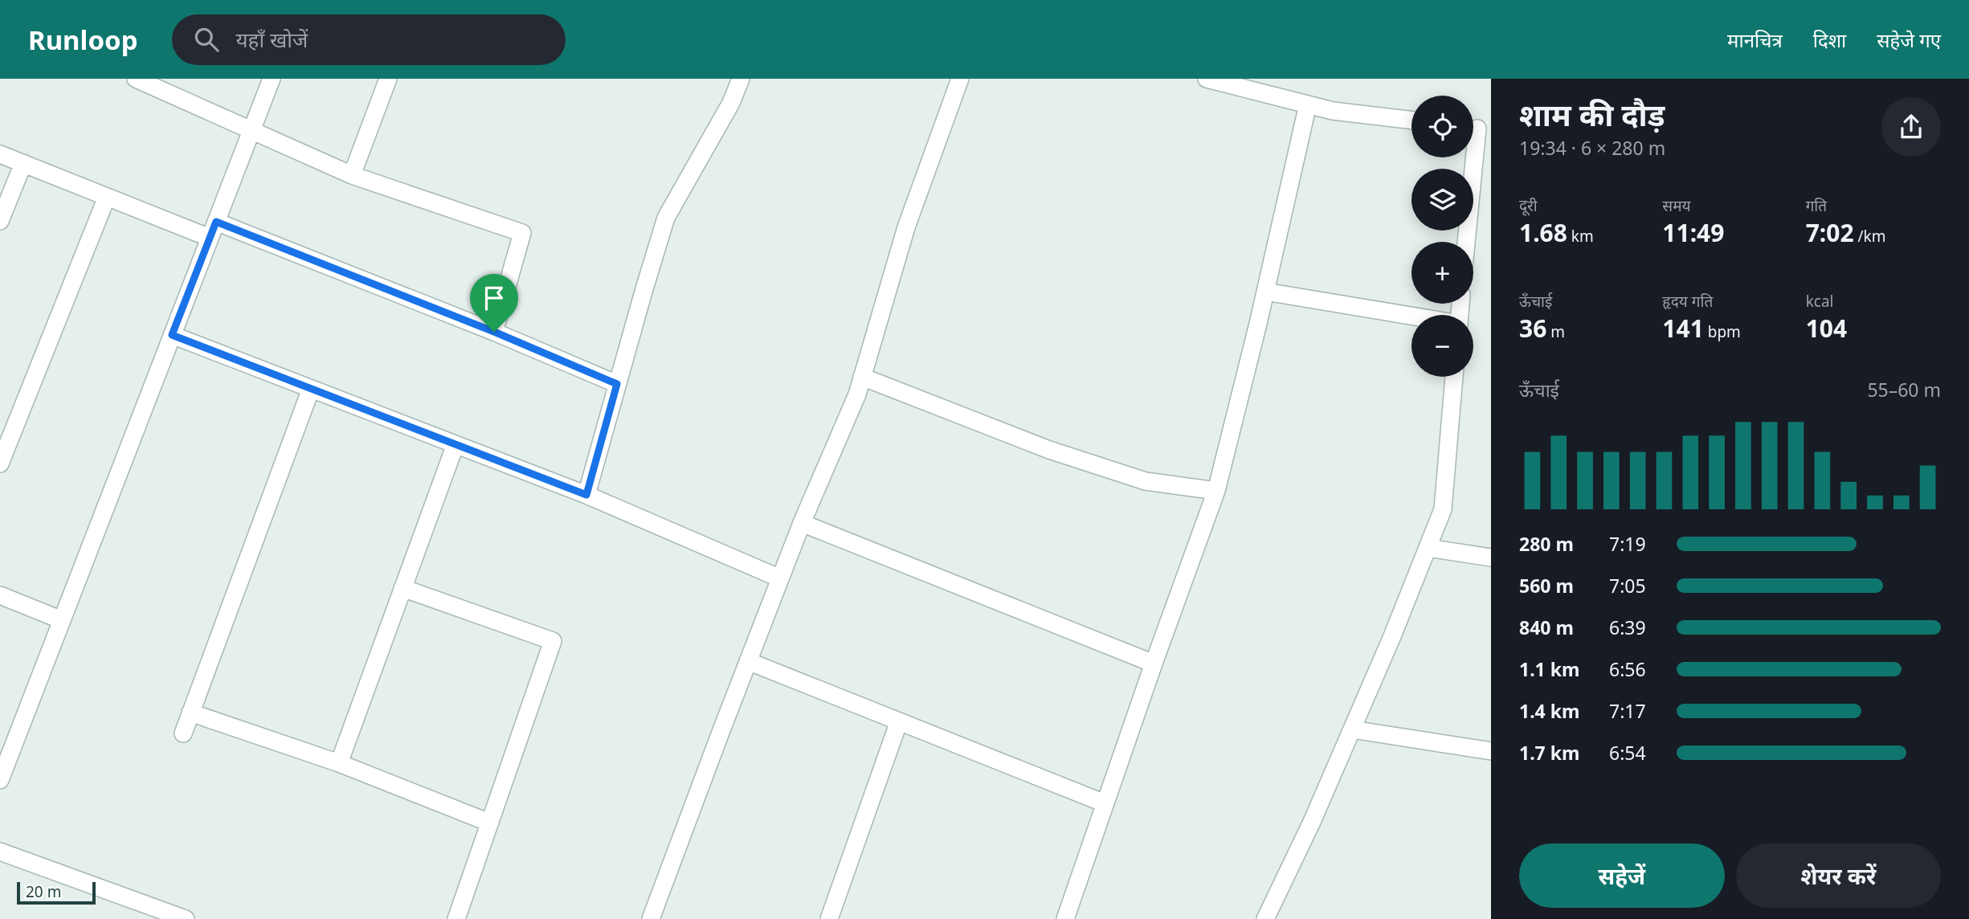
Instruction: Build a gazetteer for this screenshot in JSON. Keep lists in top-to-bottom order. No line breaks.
{"scale_bar":"20 m","page":{"header":"Runloop","search":"यहाँ खोजें","nav":["मानचित्र","दिशा","सहेजे गए"],"heading":["शाम की दौड़","19:34 · 6 × 280 m"],"map_buttons":["+","−"],"stats":[["दूरी","1.68 km"],["समय","11:49"],["गति","7:02 /km"],["ऊँचाई","36 m"],["हृदय गति","141 bpm"],["kcal","104"]],"chart":["ऊँचाई","55–60 m"],"list":[{"name":"280 m","note":"7:19"},{"name":"560 m","note":"7:05"},{"name":"840 m","note":"6:39"},{"name":"1.1 km","note":"6:56"},{"name":"1.4 km","note":"7:17"},{"name":"1.7 km","note":"6:54"}],"buttons":["सहेजें","शेयर करें"],"scale":"20 m"}}
